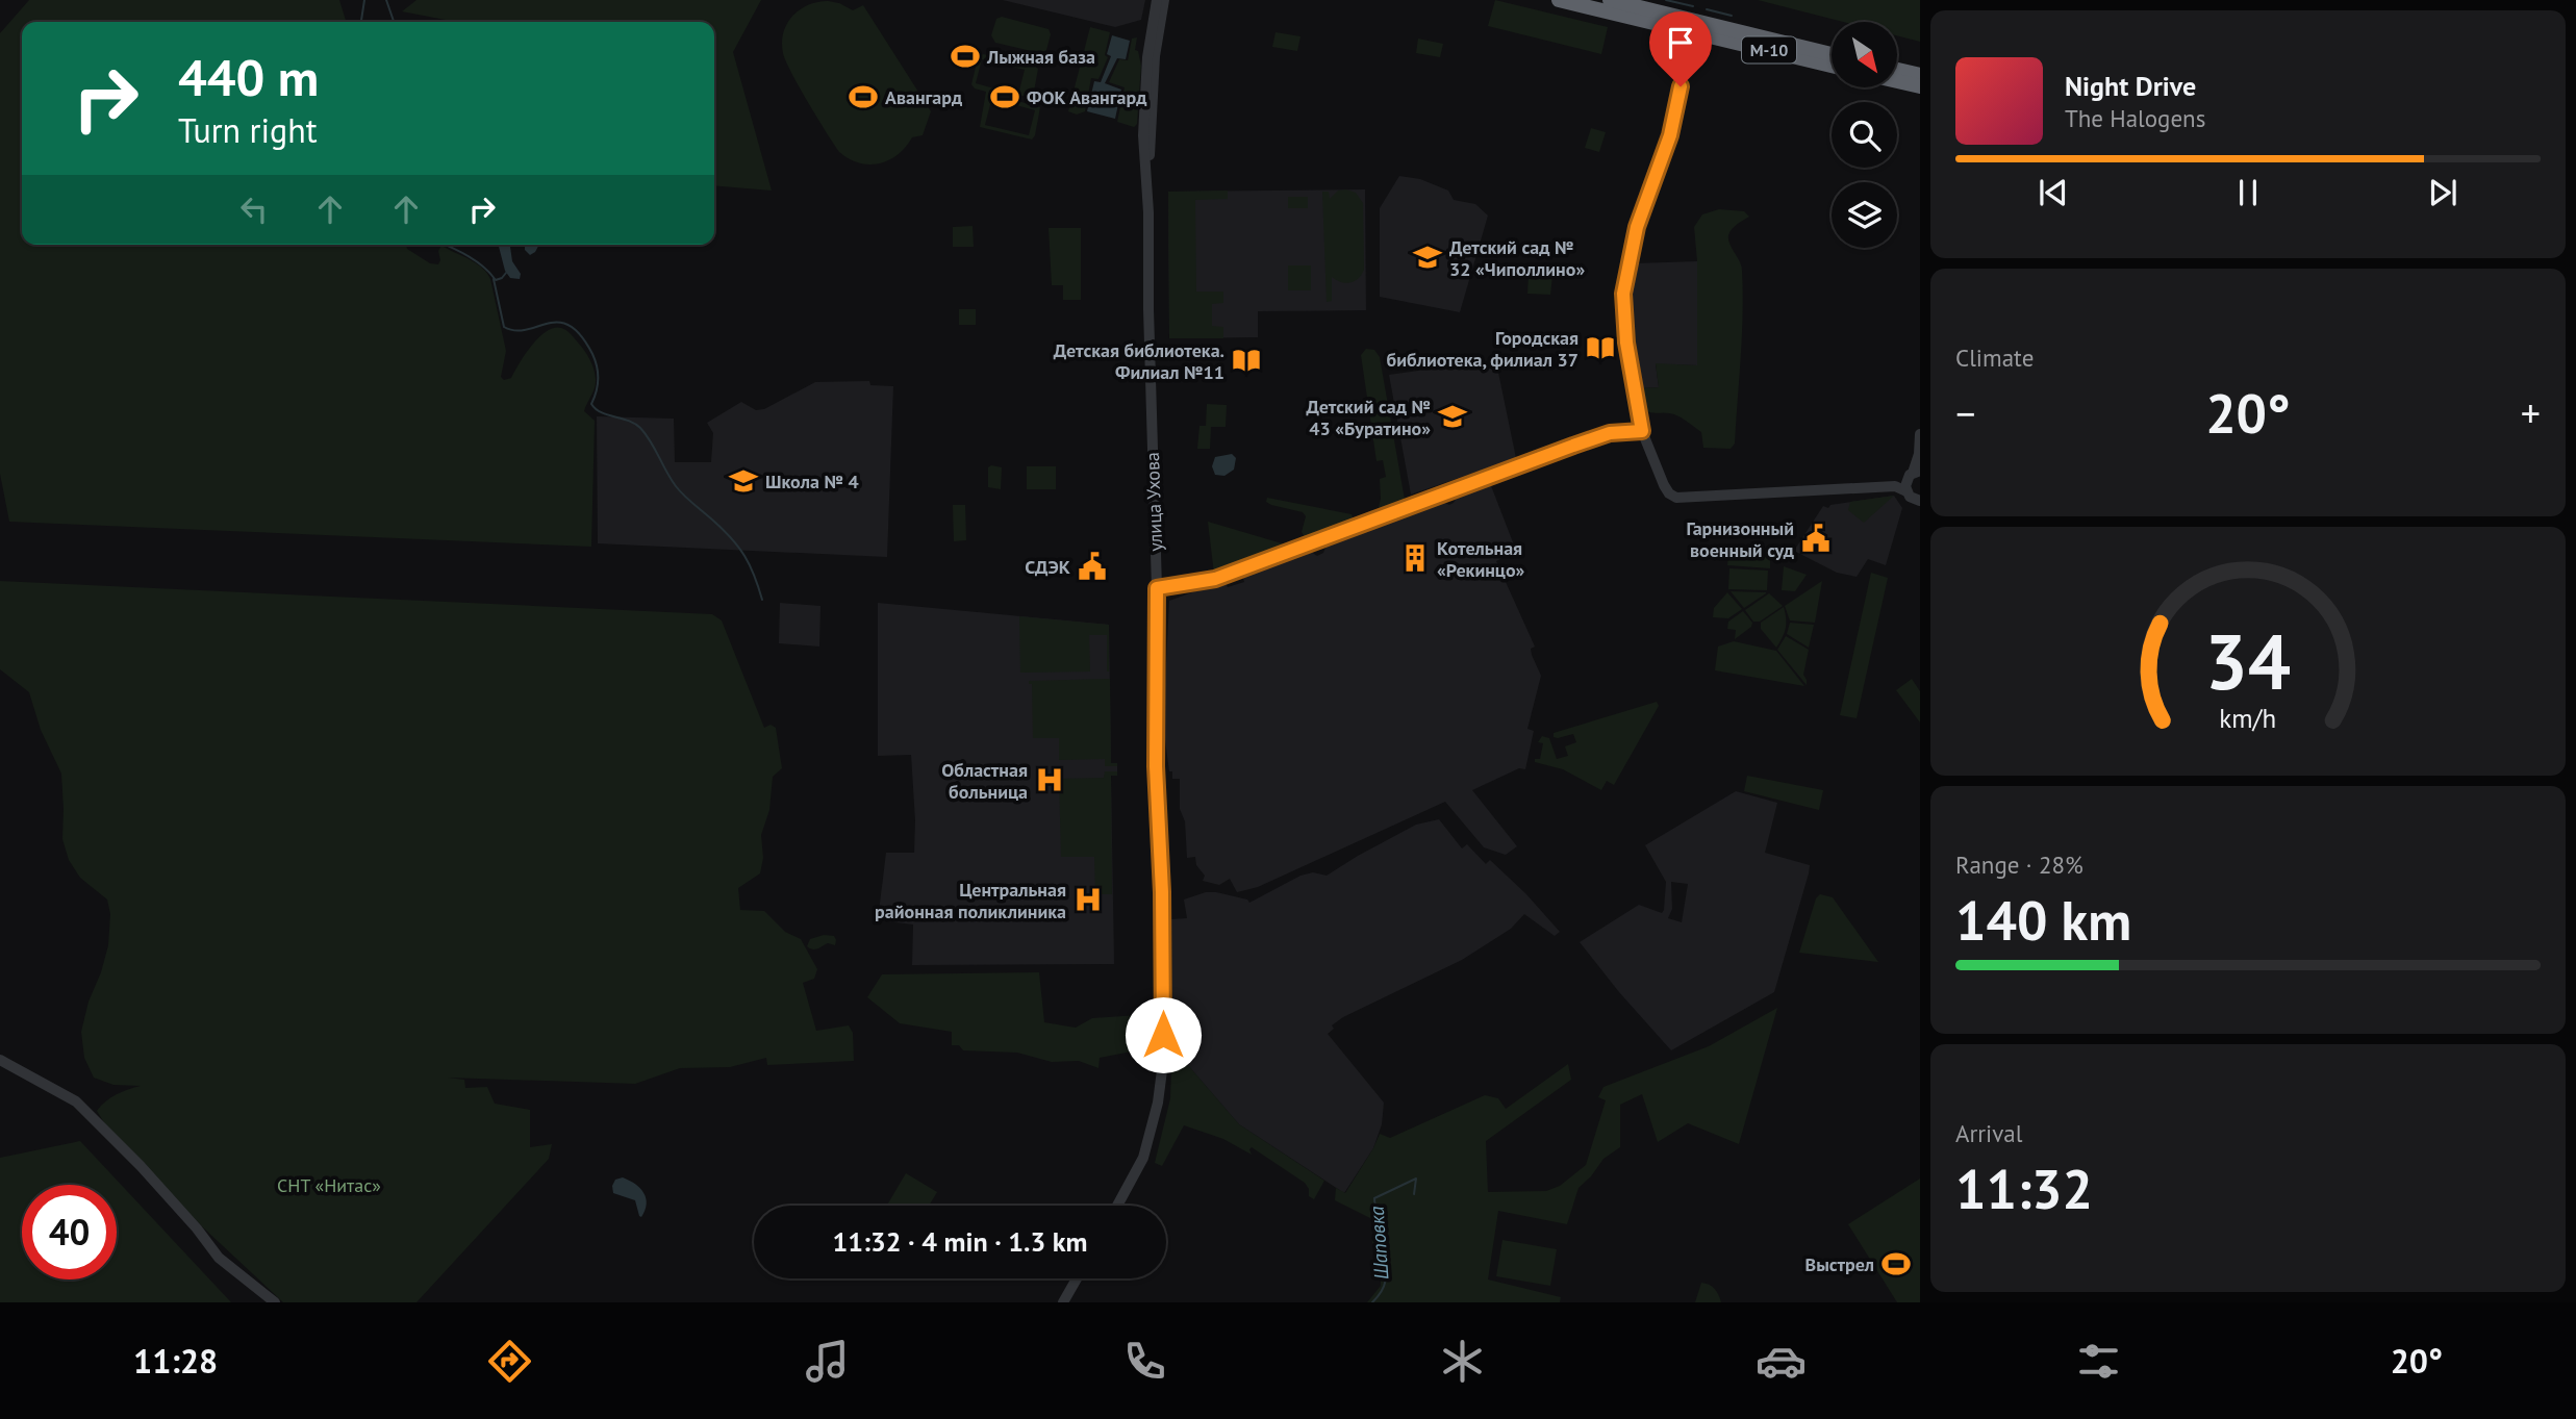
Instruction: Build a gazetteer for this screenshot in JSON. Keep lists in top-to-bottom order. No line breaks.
{"streets":{"highway":["М-10"],"street":["улица Ухова"]},"water":["Шаповка"],"parks":["СНТ «Нитас»"],"places":{"sports":["Лыжная база","Авангард","ФОК Авангард","Выстрел"],"school or university":["Детский сад № 32 «Чиполлино»","Детский сад № 43 «Буратино»","Школа № 4"],"library":["Городская библиотека, филиал 37","Детская библиотека. Филиал №11"],"public building":["Гарнизонный военный суд","СДЭК"],"building":["Котельная «Рекинцо»"],"hospital":["Областная больница","Центральная районная поликлиника"]},"north":"bottom right","page":{"turn":["440 m","Turn right"],"song":["Night Drive","The Halogens"],"tile":["Climate",["Range · 28%","140 km"],["Arrival","11:32"]],"heat":["−","20°","+"],"limit":"40","trip":"11:32 · 4 min · 1.3 km","tabs":["11:28","20°"],"gauge":["34","km/h"]}}
